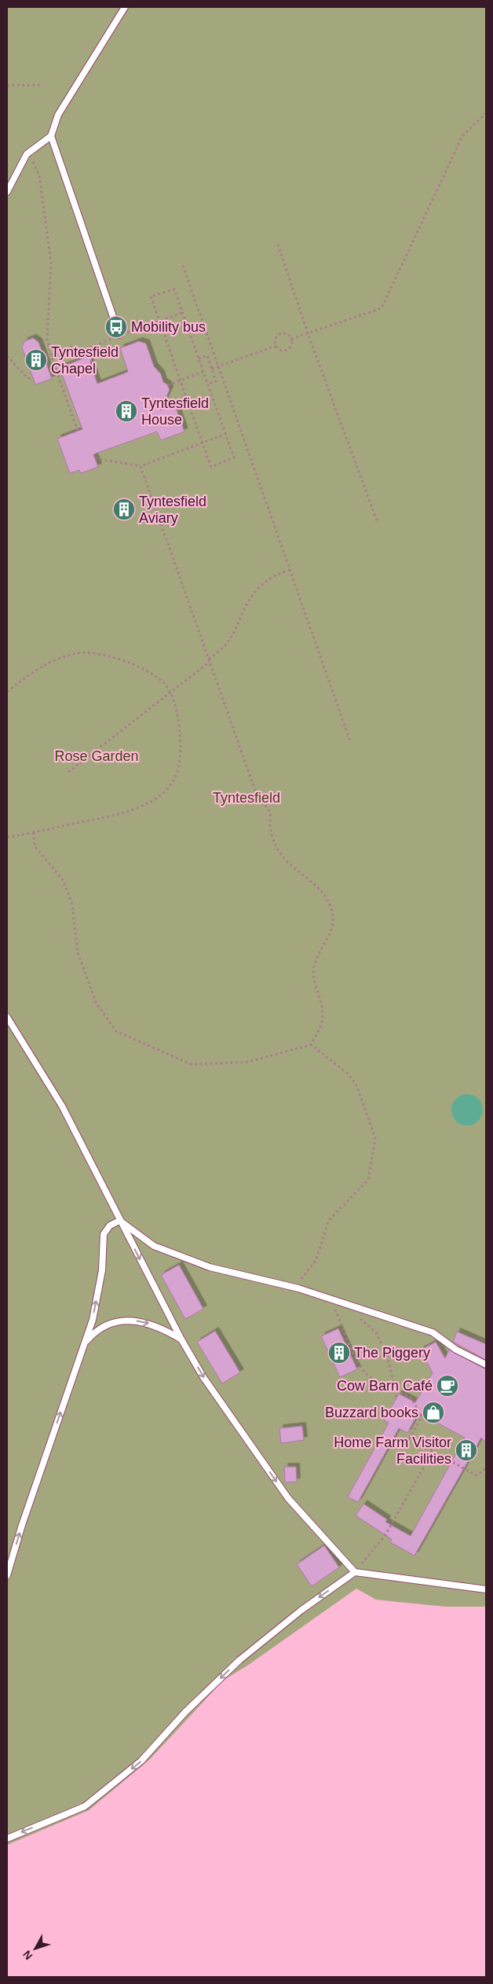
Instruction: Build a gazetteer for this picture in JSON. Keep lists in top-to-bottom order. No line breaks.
{"parks":["Rose Garden","Tyntesfield"],"places":{"bus stop":["Mobility bus"],"building":["Tyntesfield Chapel","Tyntesfield House","Tyntesfield Aviary","The Piggery","Home Farm Visitor Facilities"],"cafe":["Cow Barn Café"],"shop":["Buzzard books"]},"north":"bottom left"}
